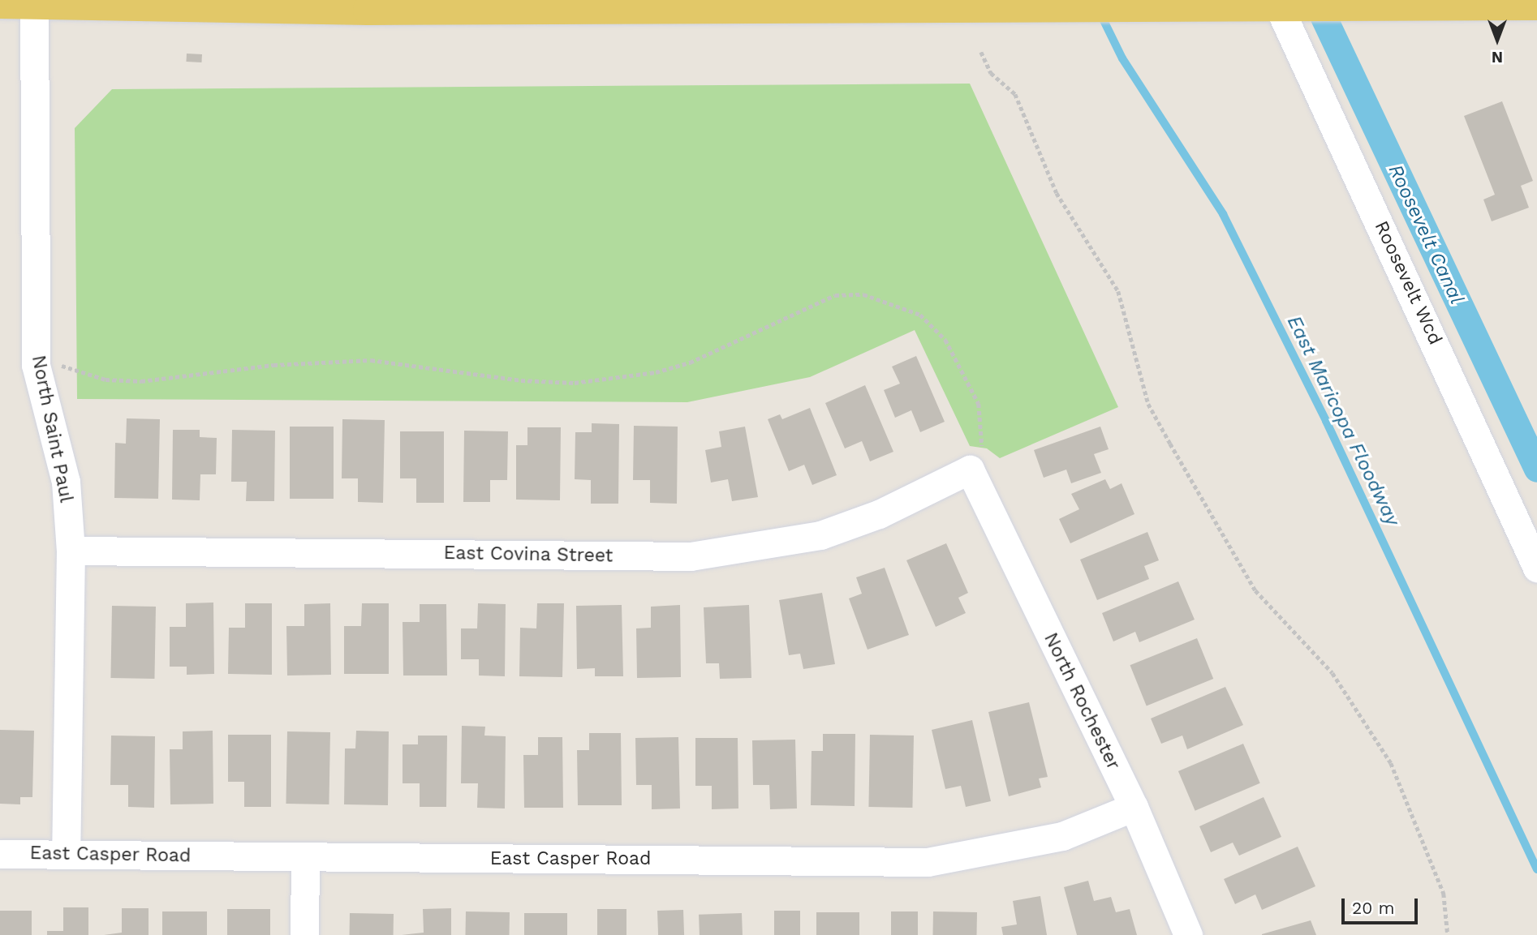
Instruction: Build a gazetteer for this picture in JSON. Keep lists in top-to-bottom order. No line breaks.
{"streets":{"street":["Roosevelt Wcd","North Saint Paul","East Covina Street","North Rochester","East Casper Road"]},"crossings":[["North Saint Paul","East Covina Street"],["North Saint Paul","East Casper Road"],["East Covina Street","North Rochester"],["North Rochester","East Casper Road"]],"water":["Roosevelt Canal","East Maricopa Floodway"],"scale_bar":"20 m","north":"bottom"}
